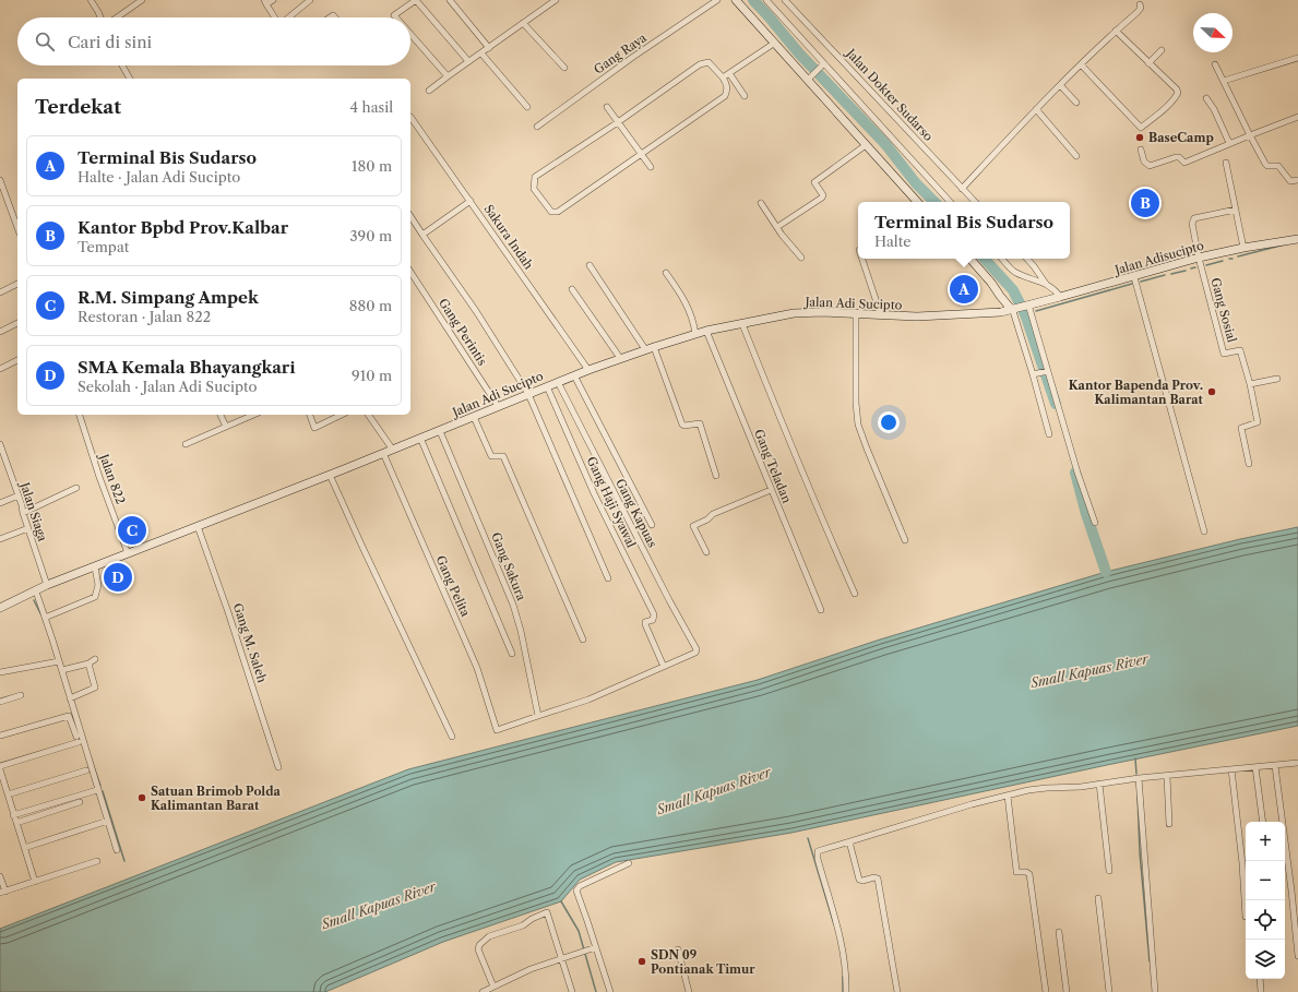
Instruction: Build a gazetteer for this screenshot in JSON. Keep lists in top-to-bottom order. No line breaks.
{"streets":{"main road":["Jalan Adisucipto","Jalan Adi Sucipto"],"street":["Gang Raya","Jalan Dokter Sudarso","Sakura Indah","Gang Sosial","Gang Perintis","Gang Teladan","Jalan 822","Gang Haji Syawal","Jalan Siaga","Gang Kapuas","Gang Sakura","Gang Pelita","Gang M. Saleh"]},"crossings":[["Sakura Indah","Jalan Adi Sucipto"],["Jalan Adisucipto","Jalan Adi Sucipto"],["Jalan Adisucipto","Gang Sosial"],["Jalan Adi Sucipto","Gang Perintis"],["Jalan Adi Sucipto","Gang Teladan"],["Jalan Adi Sucipto","Jalan 822"],["Jalan Adi Sucipto","Gang Haji Syawal"],["Jalan Adi Sucipto","Jalan Siaga"],["Jalan Adi Sucipto","Gang Kapuas"],["Jalan Adi Sucipto","Gang Sakura"],["Jalan Adi Sucipto","Gang Pelita"],["Jalan Adi Sucipto","Gang M. Saleh"],["Gang Haji Syawal","Gang Kapuas"],["Gang Sakura","Gang Pelita"]],"water":["Small Kapuas River"],"places":["BaseCamp","Kantor Bapenda Prov. Kalimantan Barat","Satuan Brimob Polda Kalimantan Barat","SDN 09 Pontianak Timur"],"north":"bottom right","page":{"search":"Cari di sini","heading":["Terdekat","4 hasil"],"list":[{"mark":"A","name":"Terminal Bis Sudarso","note":"Halte · Jalan Adi Sucipto","value":"180 m"},{"mark":"B","name":"Kantor Bpbd Prov.Kalbar","note":"Tempat","value":"390 m"},{"mark":"C","name":"R.M. Simpang Ampek","note":"Restoran · Jalan 822","value":"880 m"},{"mark":"D","name":"SMA Kemala Bhayangkari","note":"Sekolah · Jalan Adi Sucipto","value":"910 m"}],"pins":["B","A","C","D"],"popup":["Terminal Bis Sudarso","Halte"],"map_buttons":["+","−"]}}
